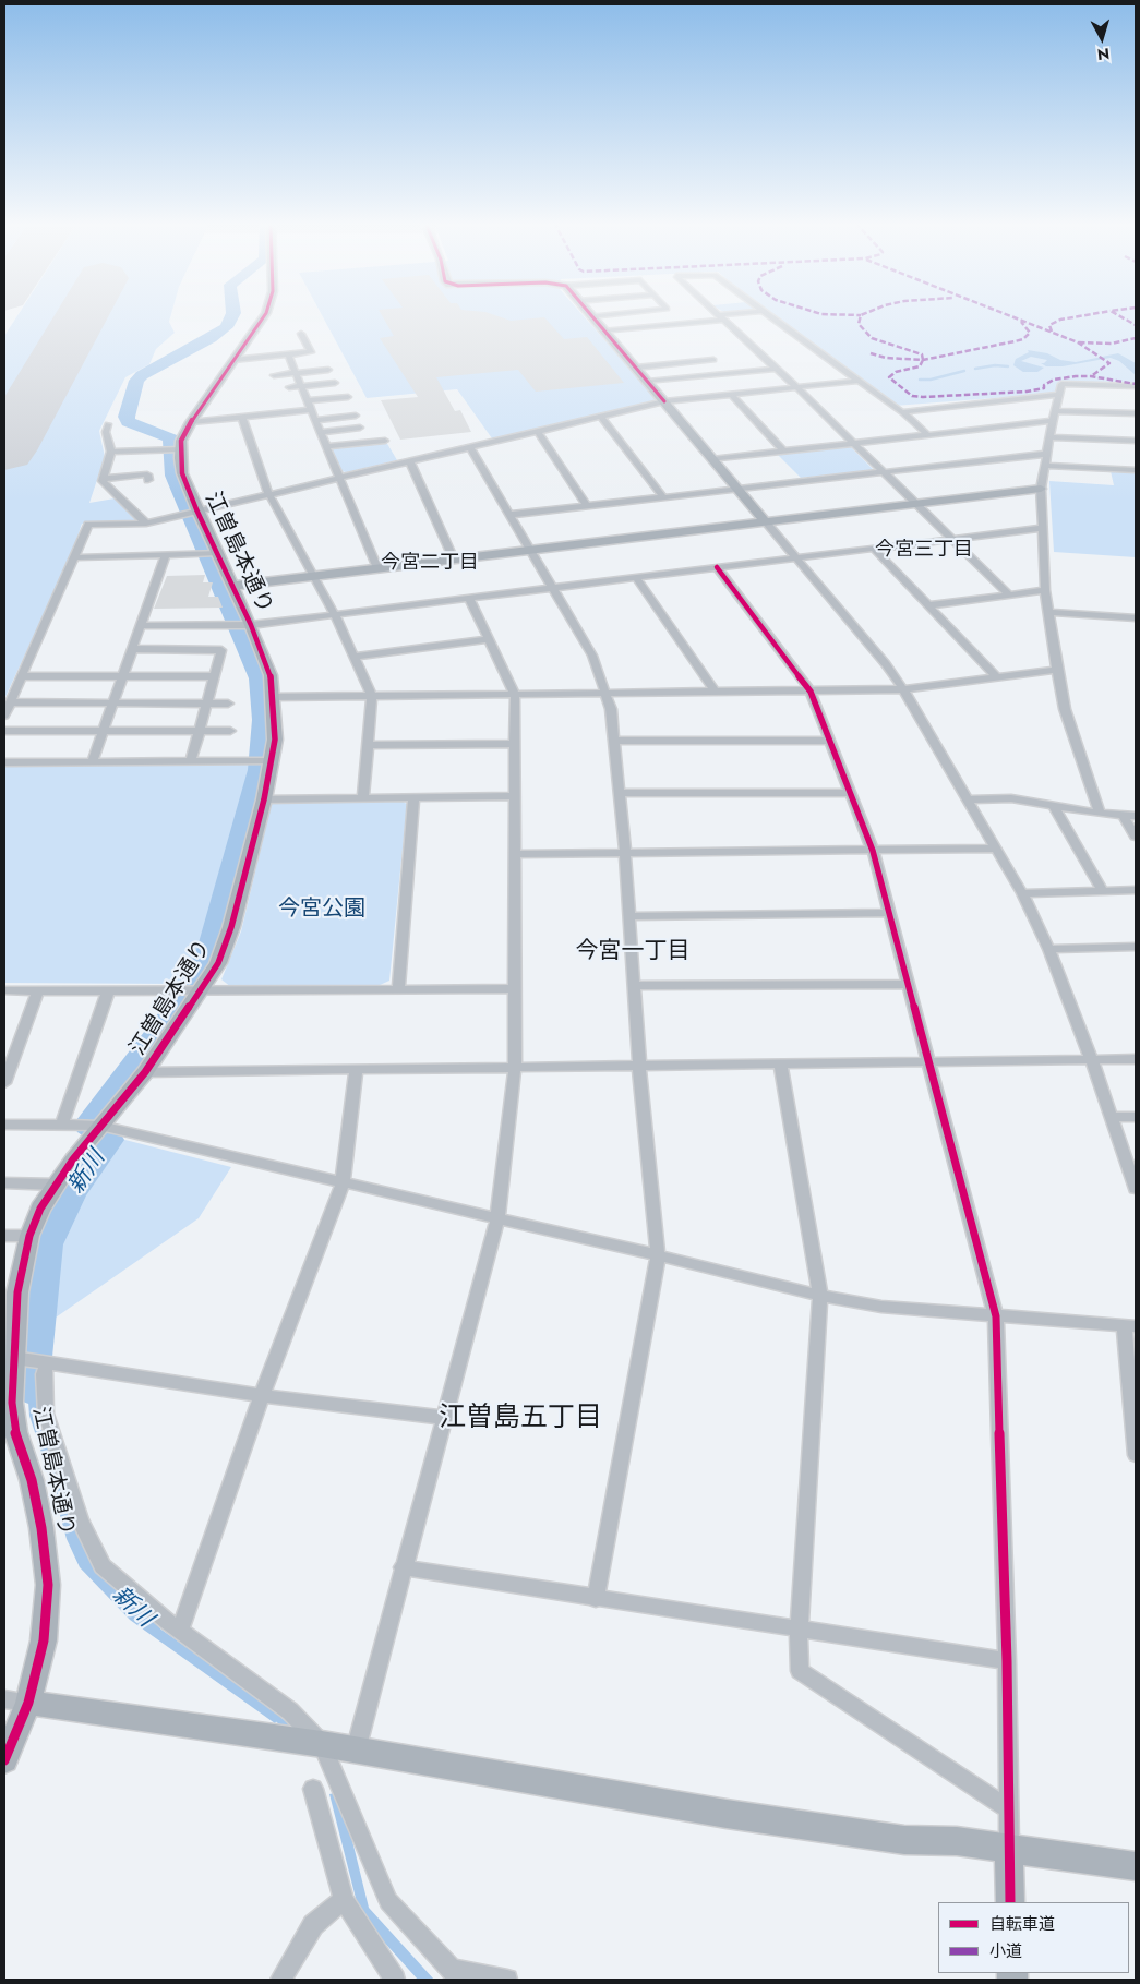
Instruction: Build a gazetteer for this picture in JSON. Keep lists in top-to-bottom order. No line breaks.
{"streets":{"street":["江曽島本通り"]},"districts":["今宮三丁目","今宮二丁目","今宮一丁目","江曽島五丁目"],"water":["新川"],"parks":["今宮公園"],"legend":["自転車道","小道"],"north":"bottom"}
